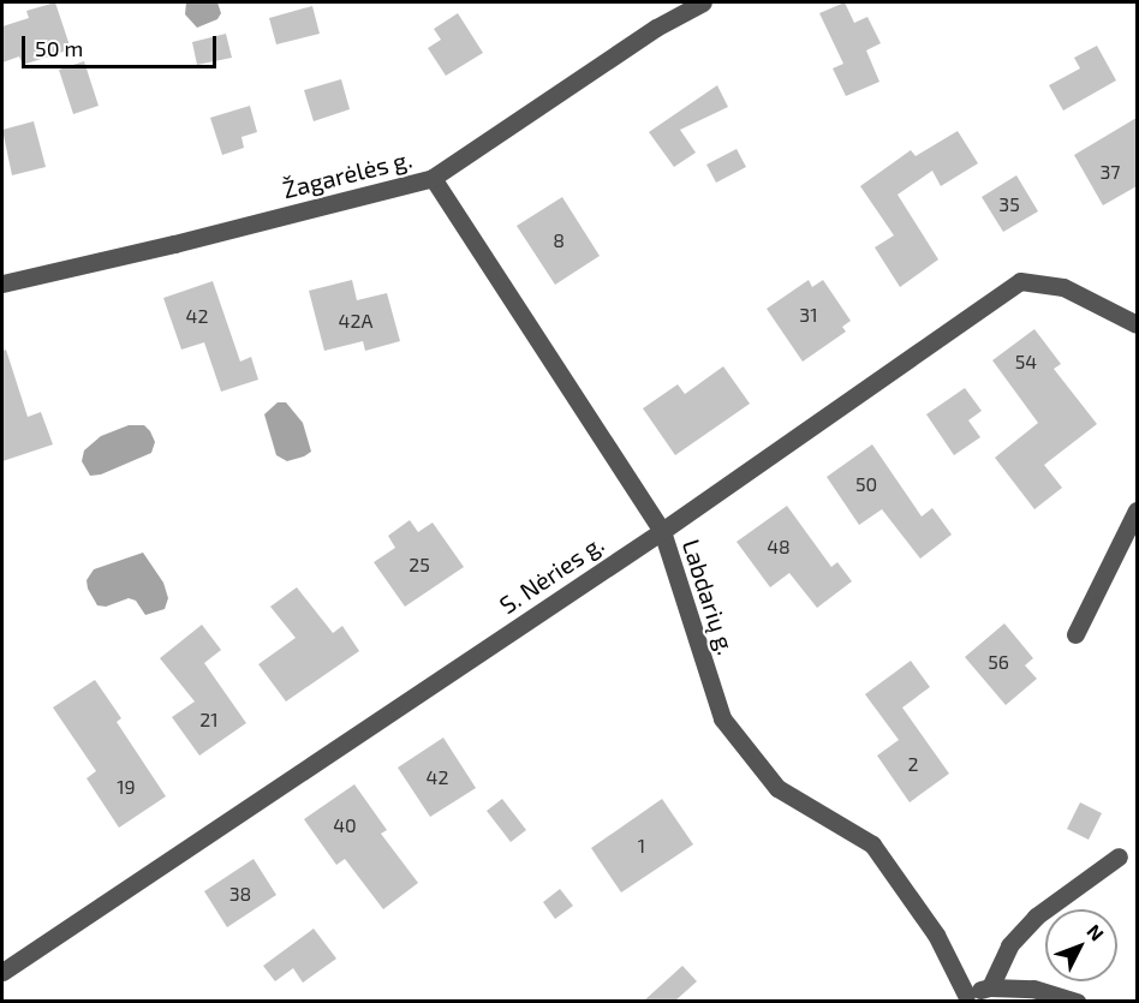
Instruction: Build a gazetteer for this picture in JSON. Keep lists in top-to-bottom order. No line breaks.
{"streets":{"street":["Žagarėlės g.","S. Nėries g.","Labdarių g."]},"crossings":[["Žagarėlės g.","Labdarių g."],["S. Nėries g.","Labdarių g."]],"house_numbers":["37","35","8","31","42","42A","54","50","48","25","56","21","2","42","19","40","1","38"],"scale_bar":"50 m","north":"top right"}
